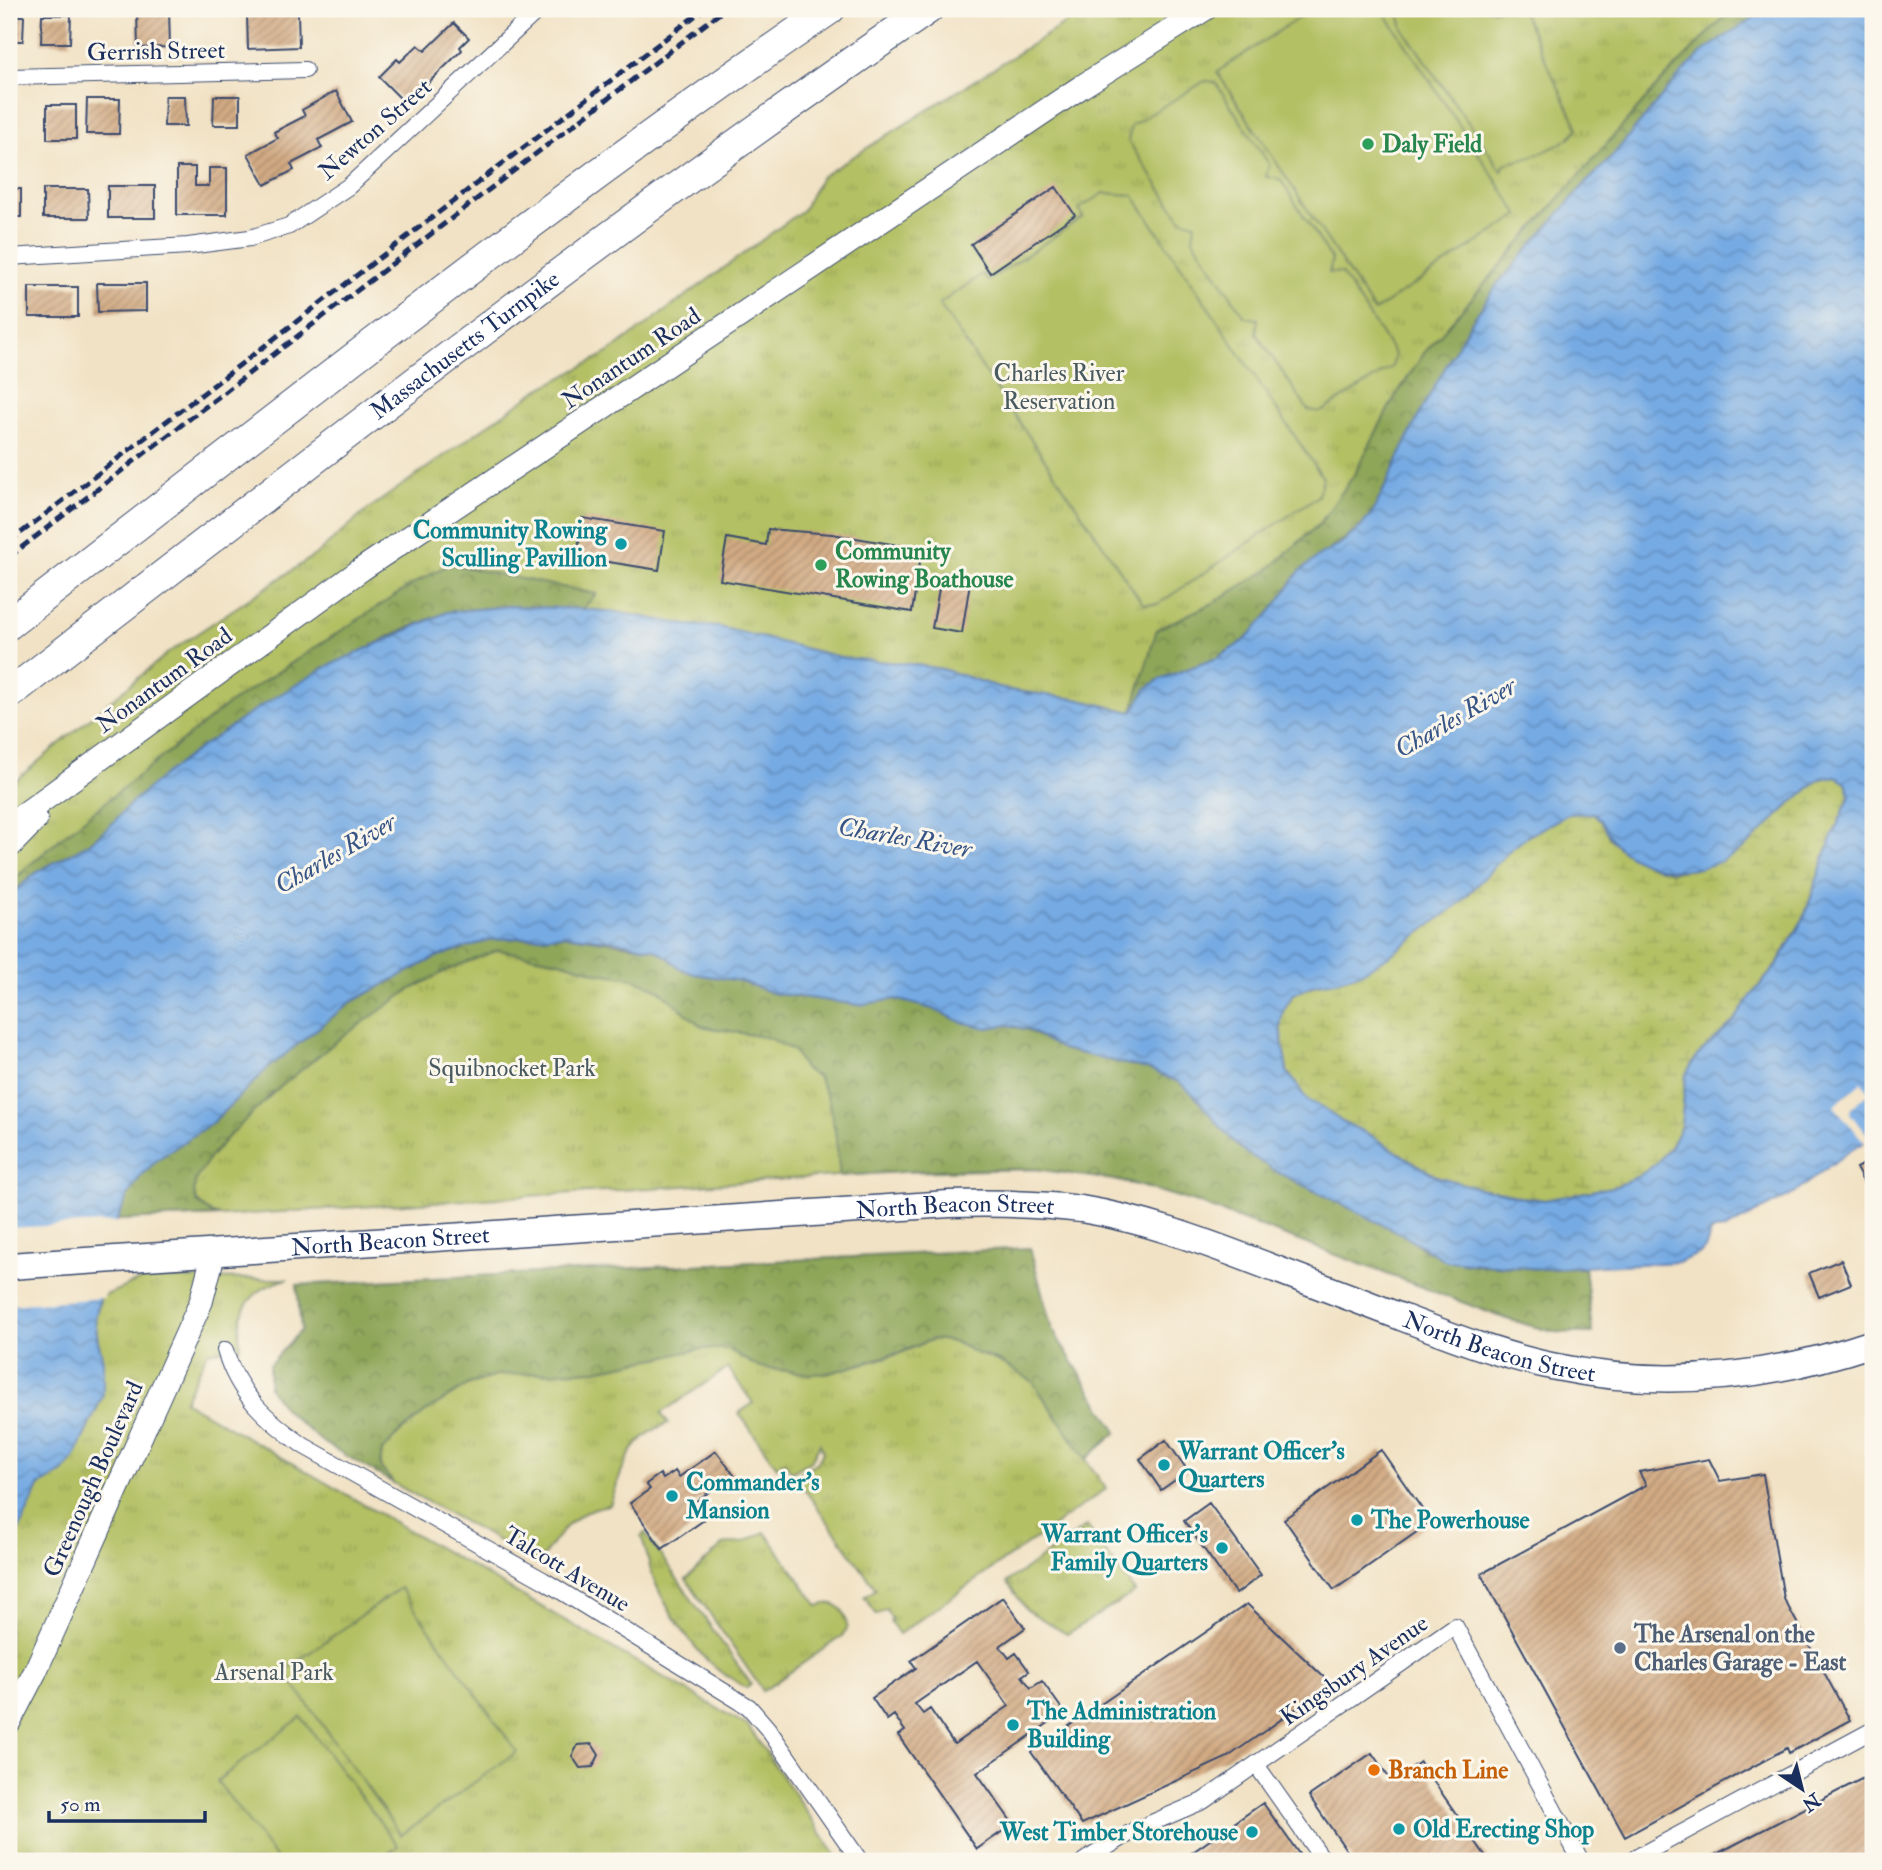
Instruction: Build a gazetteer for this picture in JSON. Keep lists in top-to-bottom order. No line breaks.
{"streets":{"highway":["Massachusetts Turnpike"],"main road":["Nonantum Road","North Beacon Street","Greenough Boulevard"],"street":["Gerrish Street","Newton Street","Talcott Avenue","Kingsbury Avenue"]},"crossings":[["North Beacon Street","Greenough Boulevard"]],"water":["Charles River"],"parks":["Charles River Reservation","Squibnocket Park","Arsenal Park"],"places":["Daly Field","Community Rowing Sculling Pavillion","Community Rowing Boathouse","Warrant Officer's Quarters","Commander's Mansion","The Powerhouse","Warrant Officer's Family Quarters","The Arsenal on the Charles Garage - East","The Administration Building","Branch Line","Old Erecting Shop","West Timber Storehouse"],"scale_bar":"50 m","north":"bottom right"}
